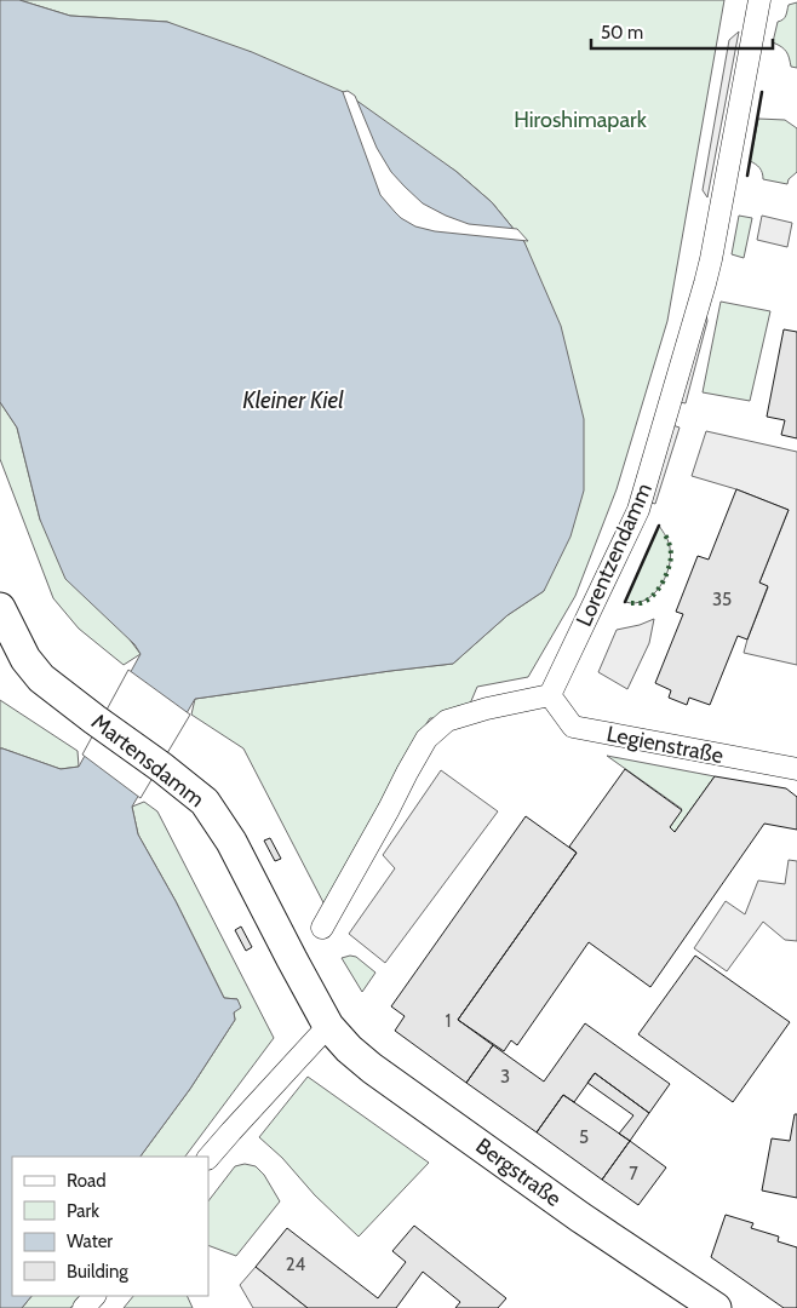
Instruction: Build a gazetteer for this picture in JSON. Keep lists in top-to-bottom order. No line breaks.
{"streets":{"street":["Lorentzendamm","Legienstraße","Martensdamm","Bergstraße"]},"crossings":[["Lorentzendamm","Legienstraße"],["Martensdamm","Bergstraße"]],"water":["Kleiner Kiel"],"parks":["Hiroshimapark"],"house_numbers":["35","1","3","5","7","24"],"legend":["Road","Park","Water","Building"],"scale_bar":"50 m"}
